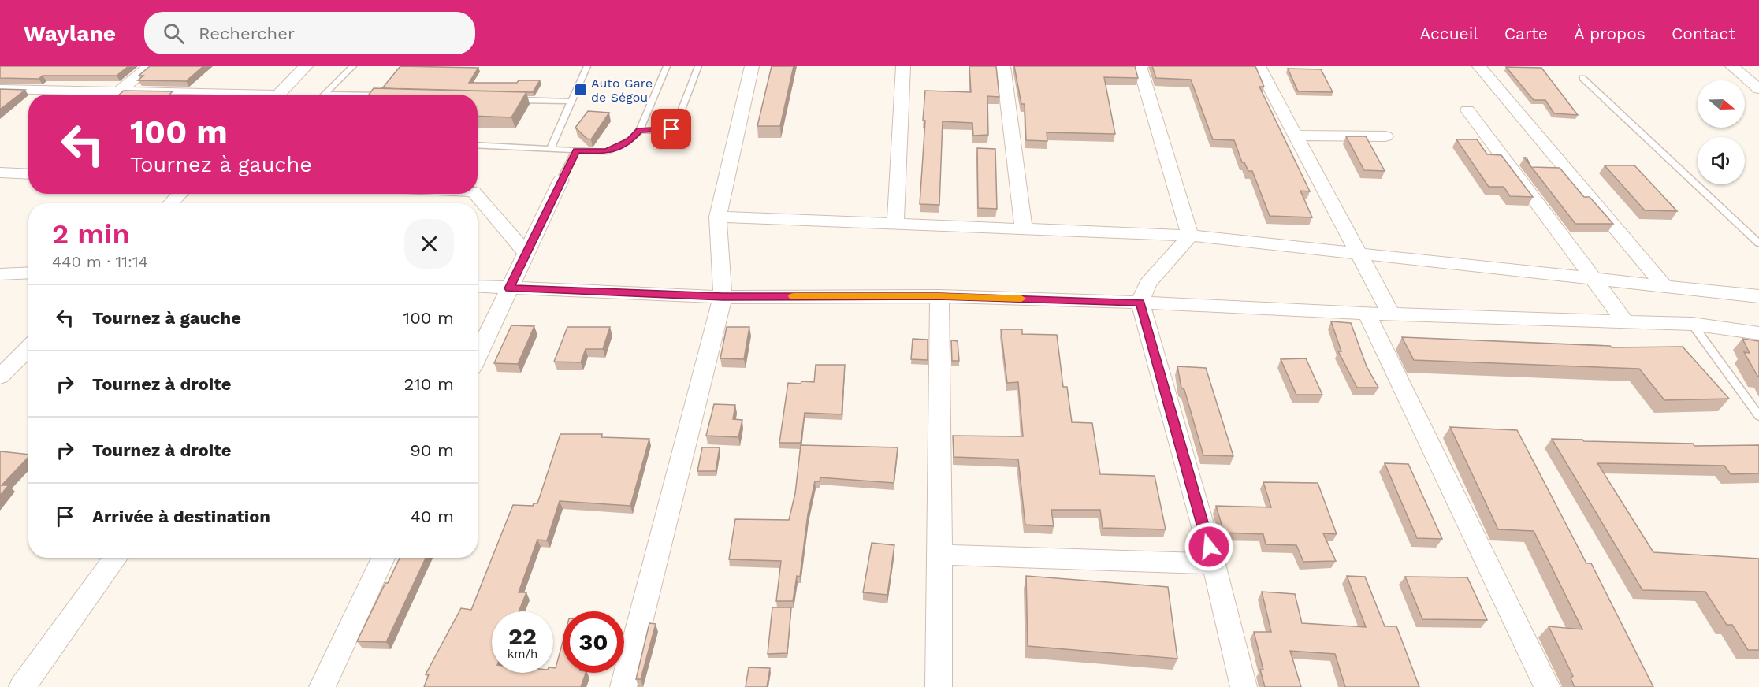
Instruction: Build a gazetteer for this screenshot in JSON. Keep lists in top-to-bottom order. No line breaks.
{"places":{"transit":["Auto Gare de Ségou"]},"north":"right","page":{"header":"Waylane","search":"Rechercher","nav":["Accueil","Carte","À propos","Contact"],"turn":["100 m","Tournez à gauche"],"heading":["2 min","440 m · 11:14"],"list":[{"name":"Tournez à gauche","value":"100 m"},{"name":"Tournez à droite","value":"210 m"},{"name":"Tournez à droite","value":"90 m"},{"name":"Arrivée à destination","value":"40 m"}],"speed":"22 km/h","limit":"30"}}
